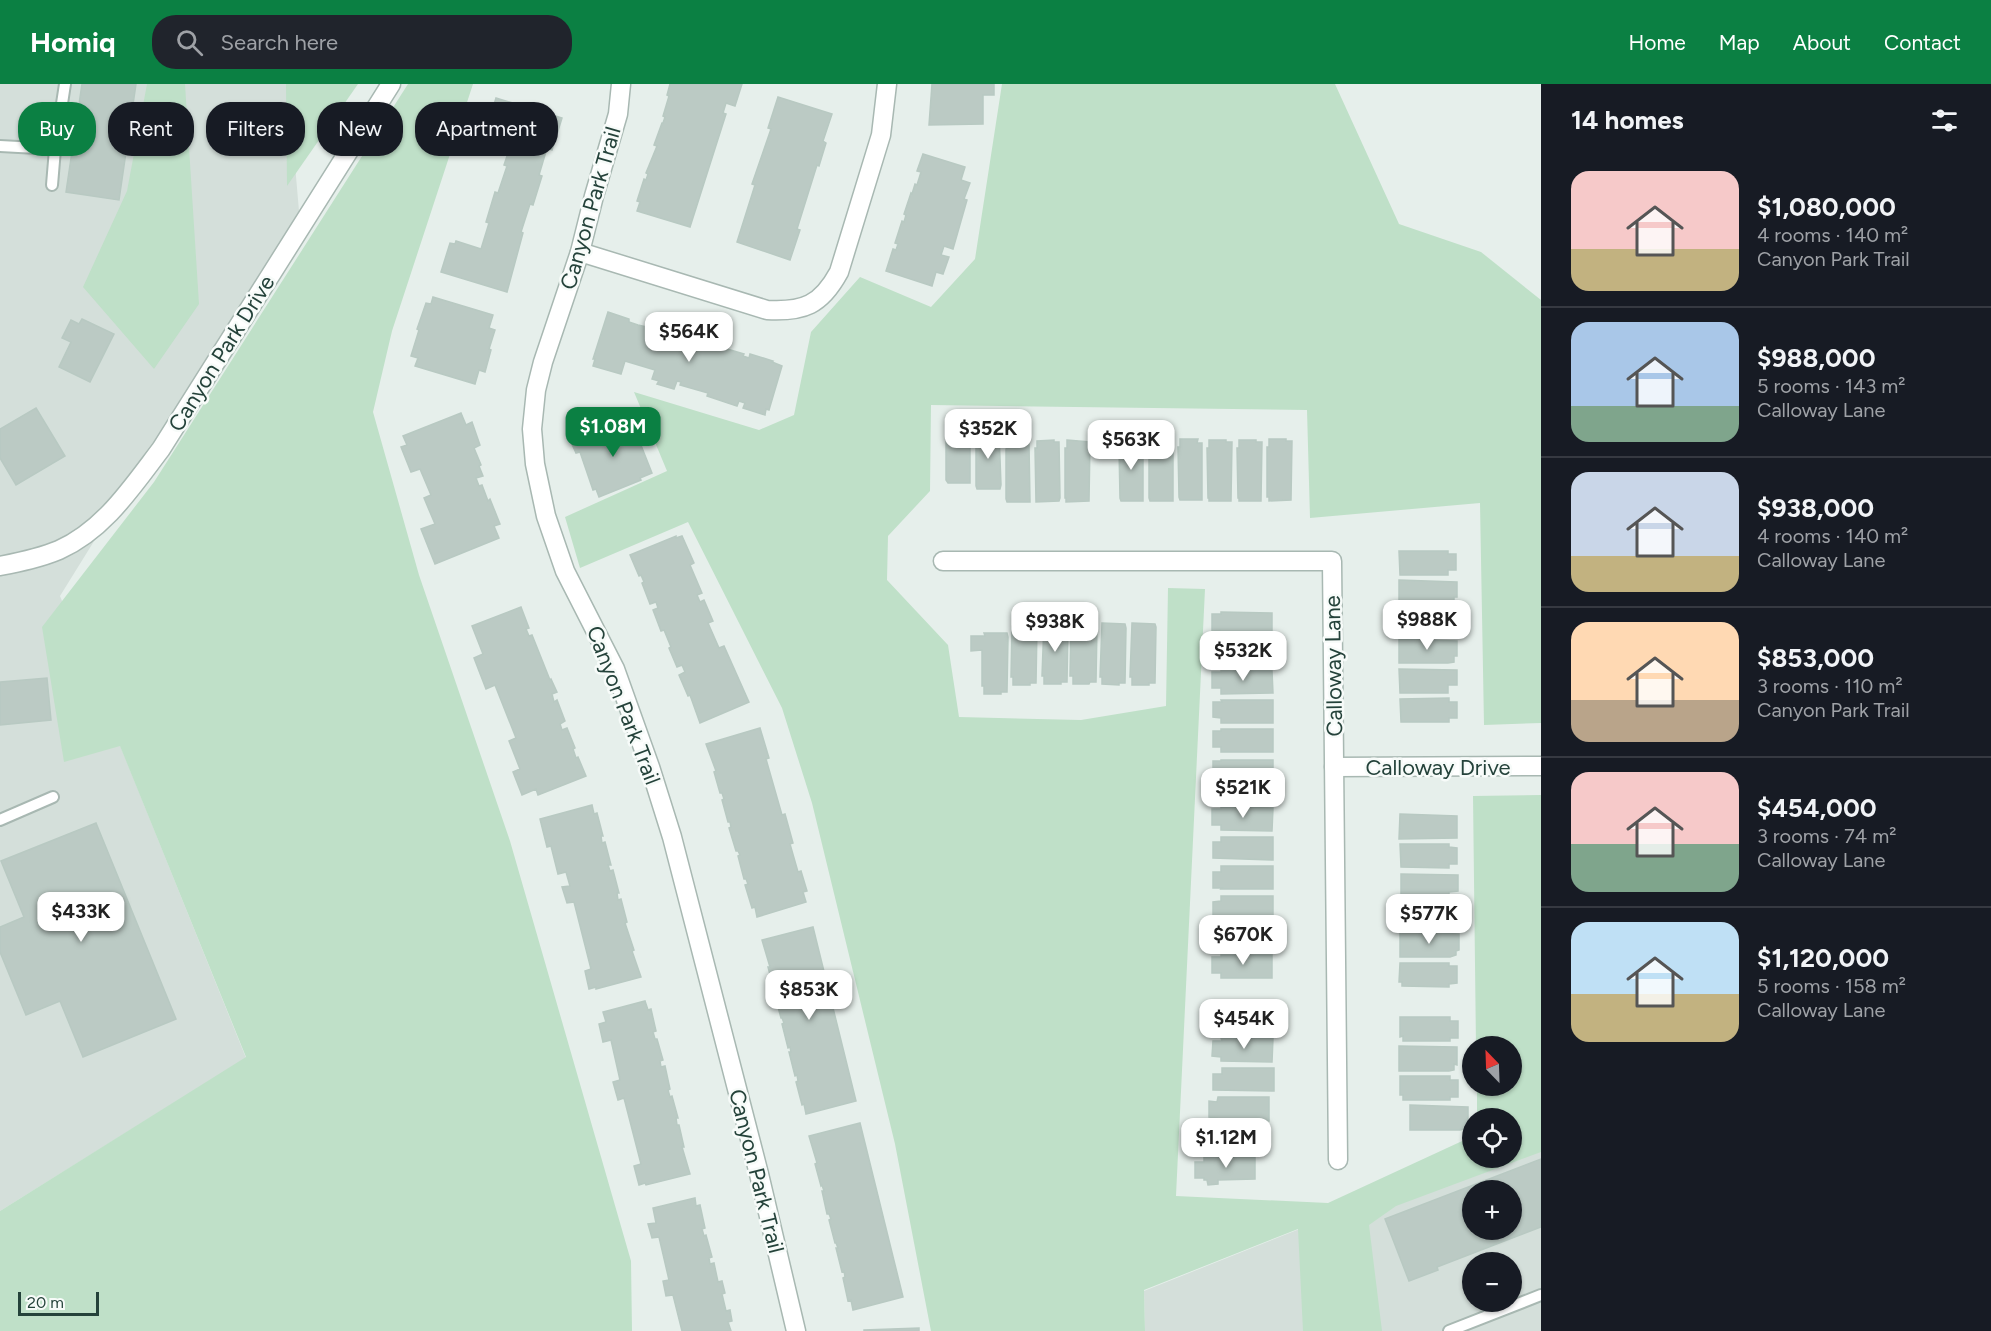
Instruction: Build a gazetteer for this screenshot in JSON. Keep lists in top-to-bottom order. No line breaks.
{"streets":{"street":["Canyon Park Trail","Canyon Park Drive","Calloway Lane","Calloway Drive"]},"crossings":[["Calloway Lane","Calloway Drive"]],"scale_bar":"20 m","north":"top left","page":{"header":"Homiq","search":"Search here","nav":["Home","Map","About","Contact"],"heading":"14 homes","chip":["Buy","Rent","Filters","New","Apartment"],"list":[{"name":"$1,080,000","note":"4 rooms · 140 m² · Canyon Park Trail"},{"name":"$988,000","note":"5 rooms · 143 m² · Calloway Lane"},{"name":"$938,000","note":"4 rooms · 140 m² · Calloway Lane"},{"name":"$853,000","note":"3 rooms · 110 m² · Canyon Park Trail"},{"name":"$454,000","note":"3 rooms · 74 m² · Calloway Lane"},{"name":"$1,120,000","note":"5 rooms · 158 m² · Calloway Lane"}],"price":["$564K","$1.08M","$352K","$563K","$988K","$938K","$532K","$521K","$433K","$577K","$670K","$853K","$454K","$1.12M"],"map_buttons":["+","−"],"scale":"20 m"}}
